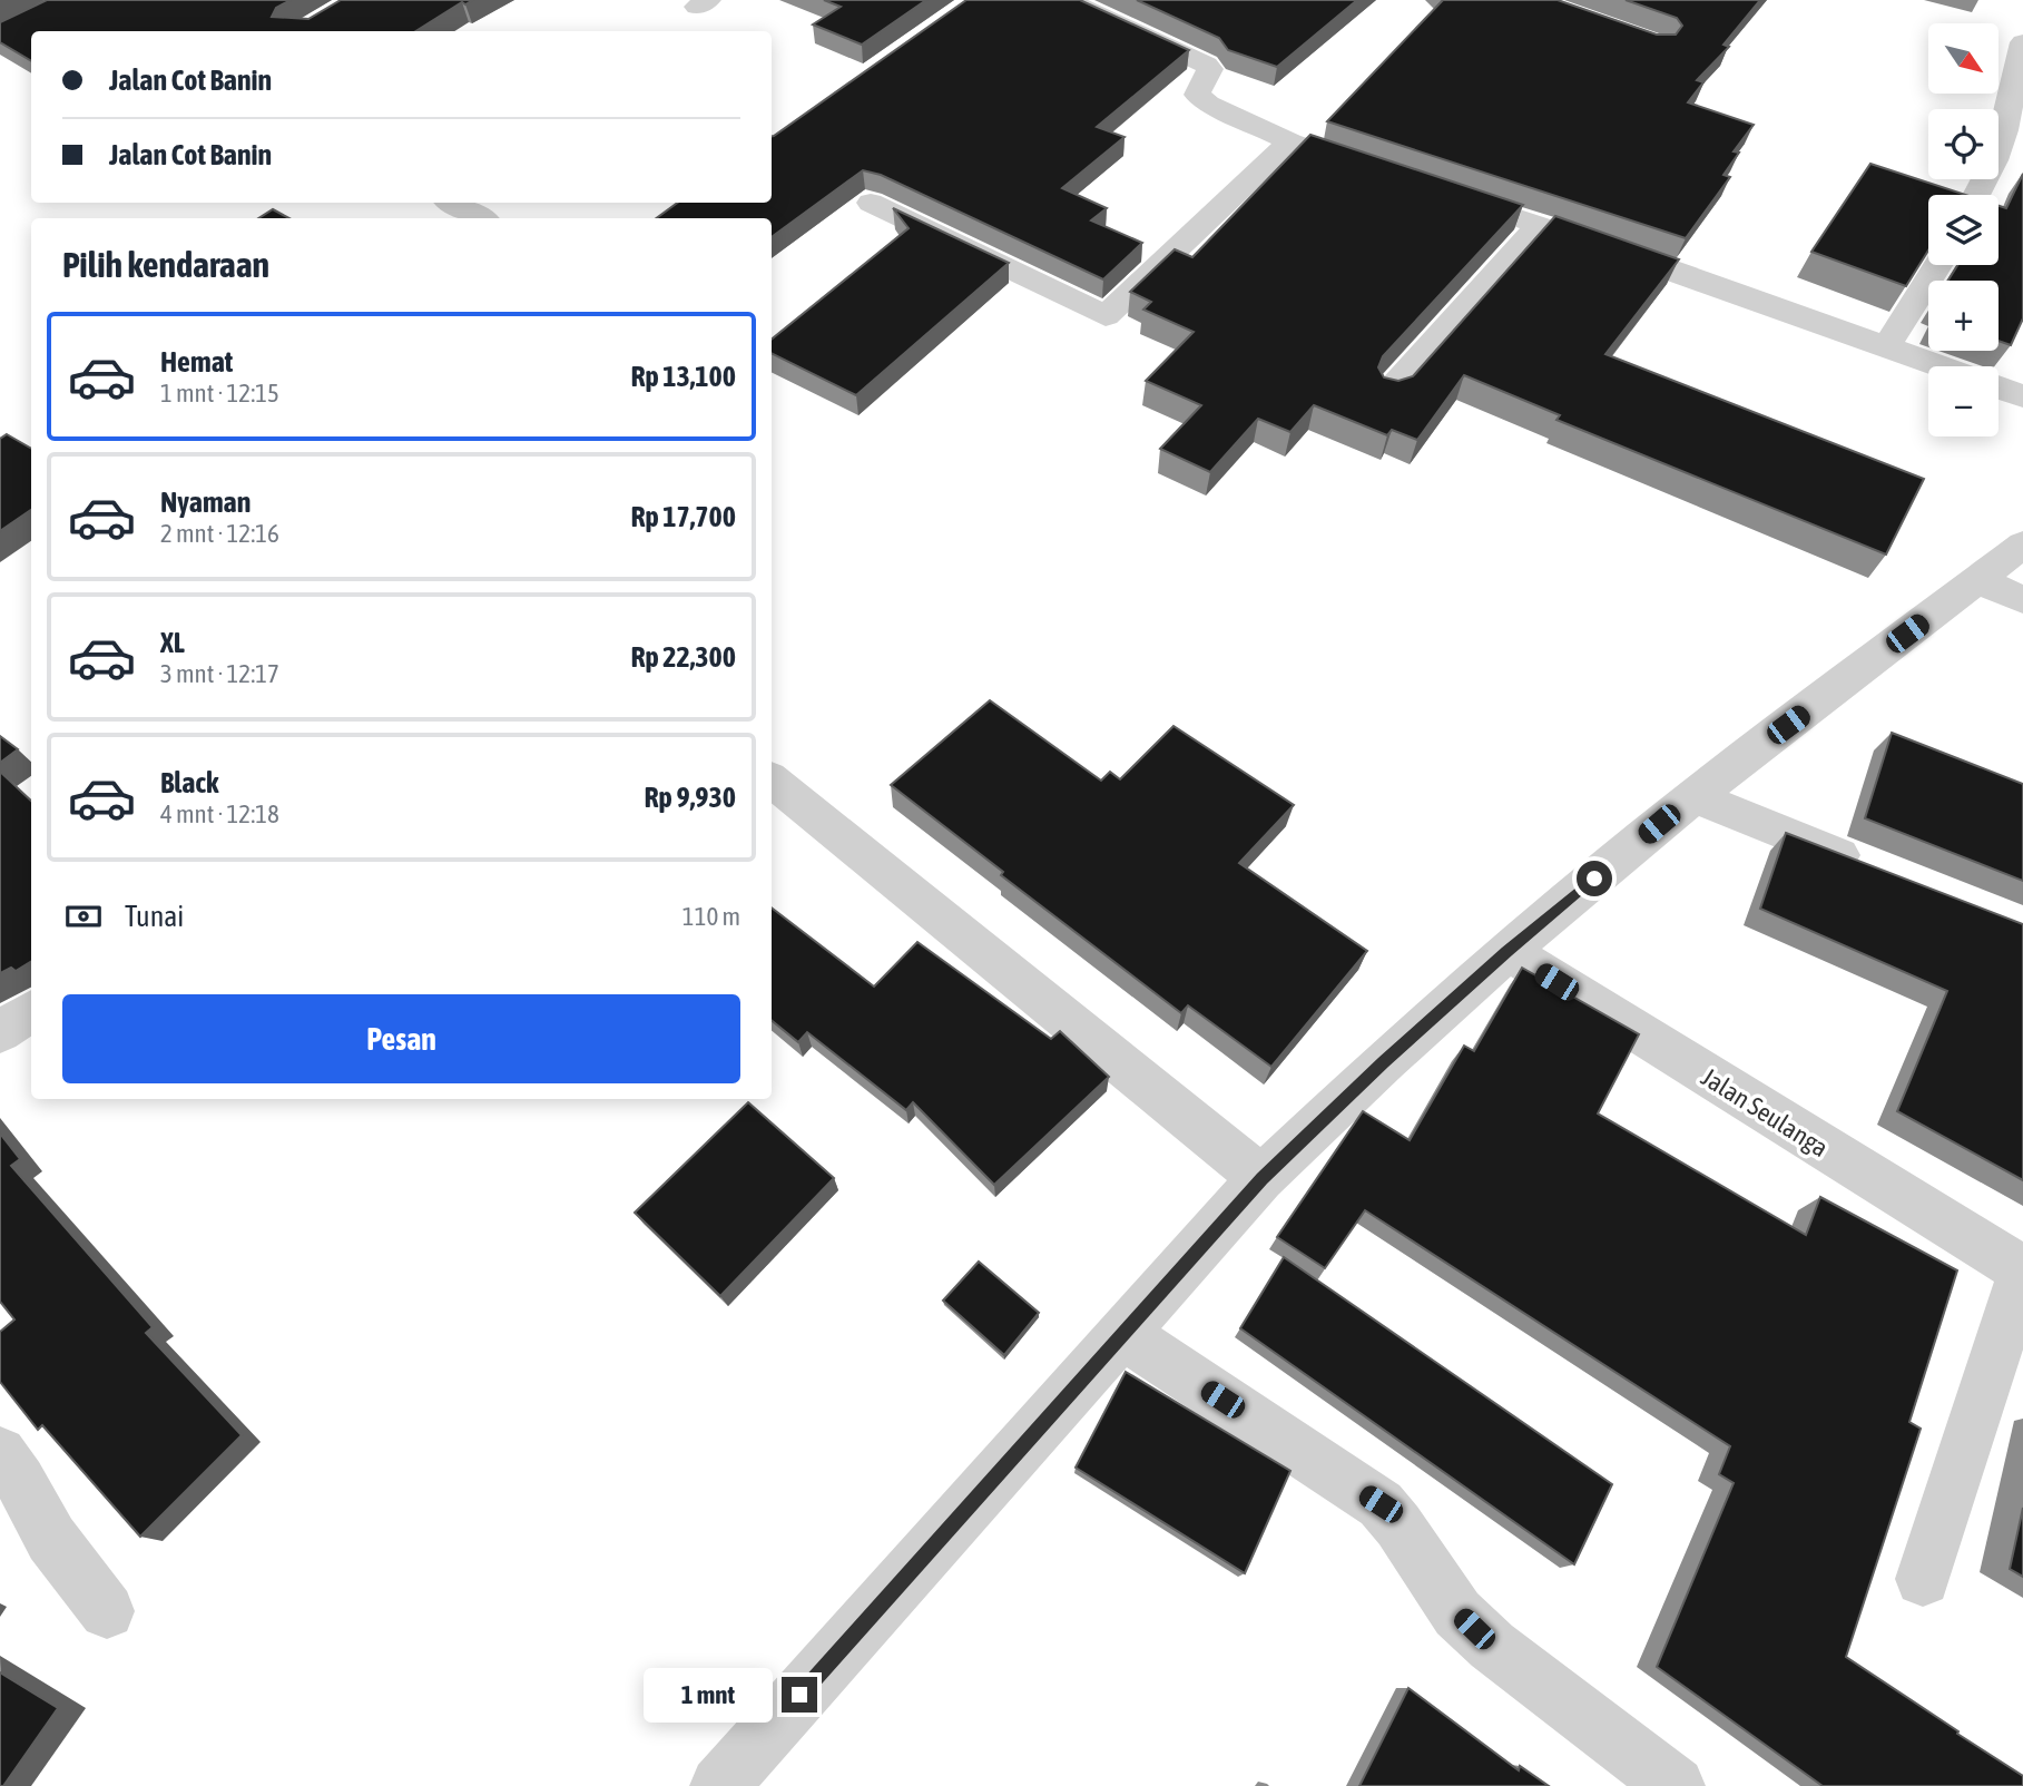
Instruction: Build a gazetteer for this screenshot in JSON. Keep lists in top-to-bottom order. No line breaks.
{"streets":{"street":["Jalan Seulanga"]},"north":"bottom right","page":{"map_buttons":["+","−"],"banner":["Jalan Cot Banin","Jalan Cot Banin"],"heading":"Pilih kendaraan","list":[{"name":"Hemat","note":"1 mnt · 12:15","value":"Rp 13,100"},{"name":"Nyaman","note":"2 mnt · 12:16","value":"Rp 17,700"},{"name":"XL","note":"3 mnt · 12:17","value":"Rp 22,300"},{"name":"Black","note":"4 mnt · 12:18","value":"Rp 9,930"}],"pay":["Tunai","110 m"],"buttons":"Pesan","bubble":"1 mnt"}}
